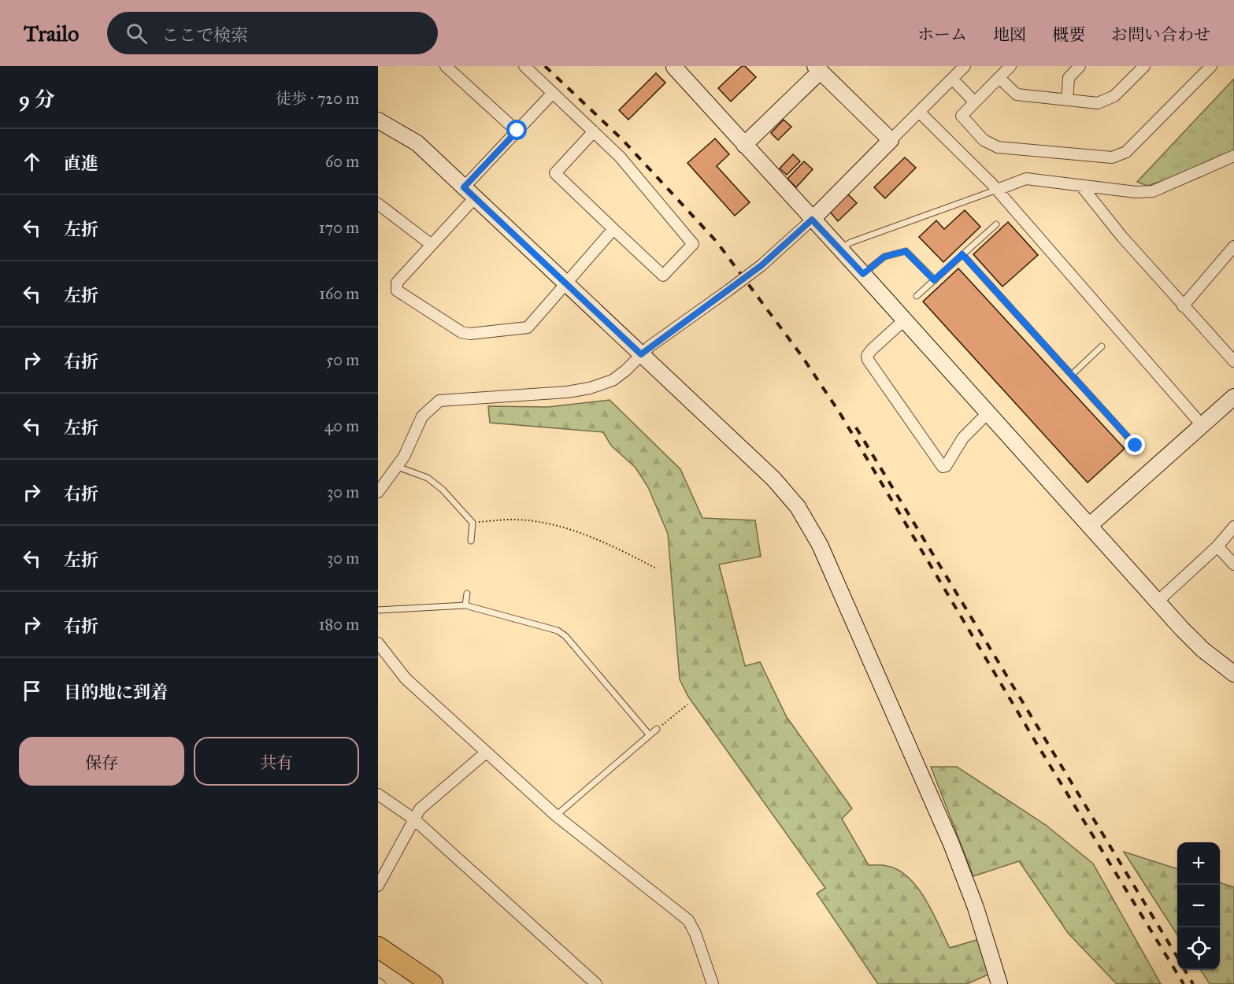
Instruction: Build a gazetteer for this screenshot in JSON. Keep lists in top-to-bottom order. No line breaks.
{"page":{"header":"Trailo","search":"ここで検索","nav":["ホーム","地図","概要","お問い合わせ"],"heading":["9 分","徒歩 · 720 m"],"list":[["直進","60 m"],["左折","170 m"],["左折","160 m"],["右折","50 m"],["左折","40 m"],["右折","30 m"],["左折","30 m"],["右折","180 m"],"目的地に到着"],"buttons":["保存","共有"],"map_buttons":["+","−"]}}
